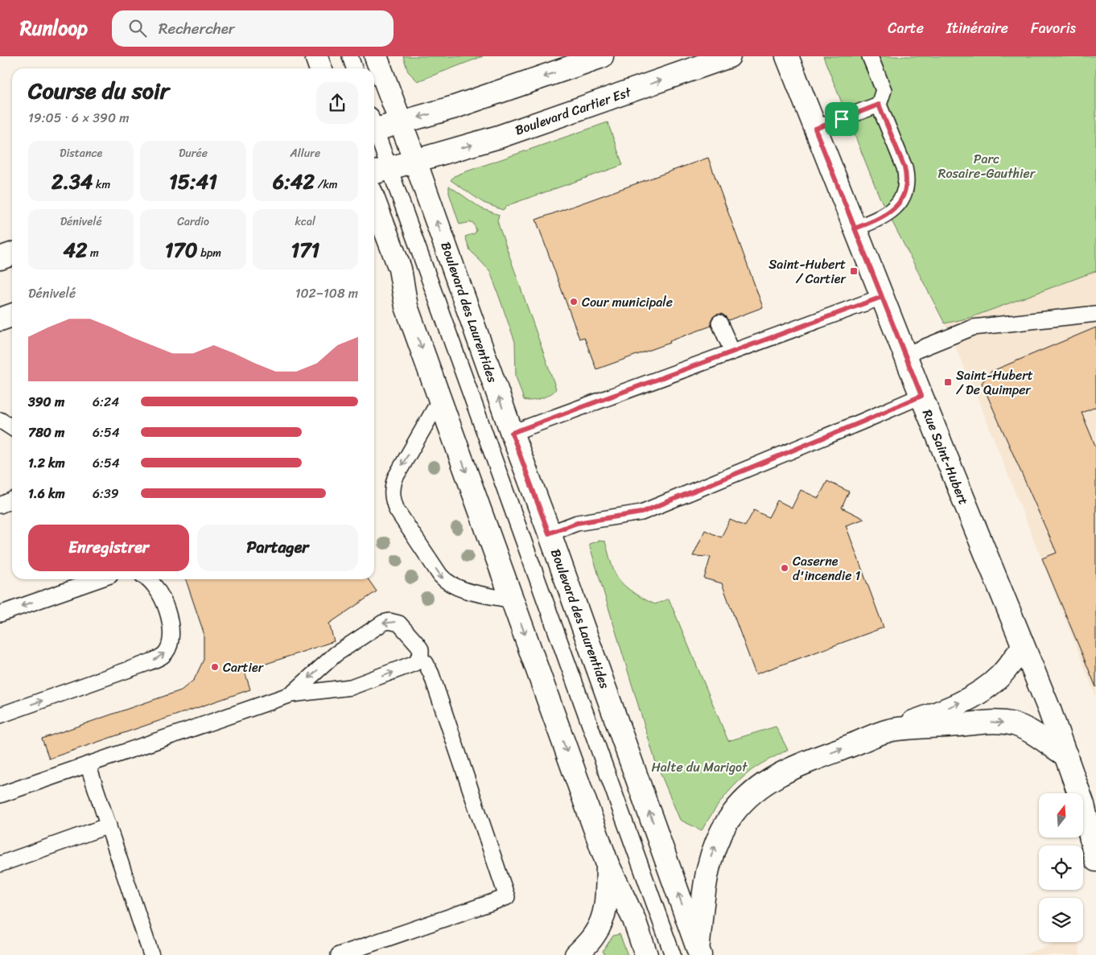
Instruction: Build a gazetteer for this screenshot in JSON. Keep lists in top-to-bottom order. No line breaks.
{"streets":{"main road":["Boulevard Cartier Est","Boulevard des Laurentides","Rue Saint-Hubert"]},"crossings":[["Boulevard Cartier Est","Boulevard des Laurentides"]],"parks":["Parc Rosaire-Gauthier","Halte du Marigot"],"places":{"transit":["Saint-Hubert / Cartier","Saint-Hubert / De Quimper"],"other":["Cour municipale","Caserne d'incendie 1","Cartier"]},"north":"top","page":{"header":"Runloop","search":"Rechercher","nav":["Carte","Itinéraire","Favoris"],"heading":["Course du soir","19:05 · 6 × 390 m"],"stats":[["Distance","2.34 km"],["Durée","15:41"],["Allure","6:42 /km"],["Dénivelé","42 m"],["Cardio","170 bpm"],["kcal","171"]],"chart":["Dénivelé","102–108 m"],"list":[{"name":"390 m","note":"6:24"},{"name":"780 m","note":"6:54"},{"name":"1.2 km","note":"6:54"},{"name":"1.6 km","note":"6:39"}],"buttons":["Enregistrer","Partager"]}}
